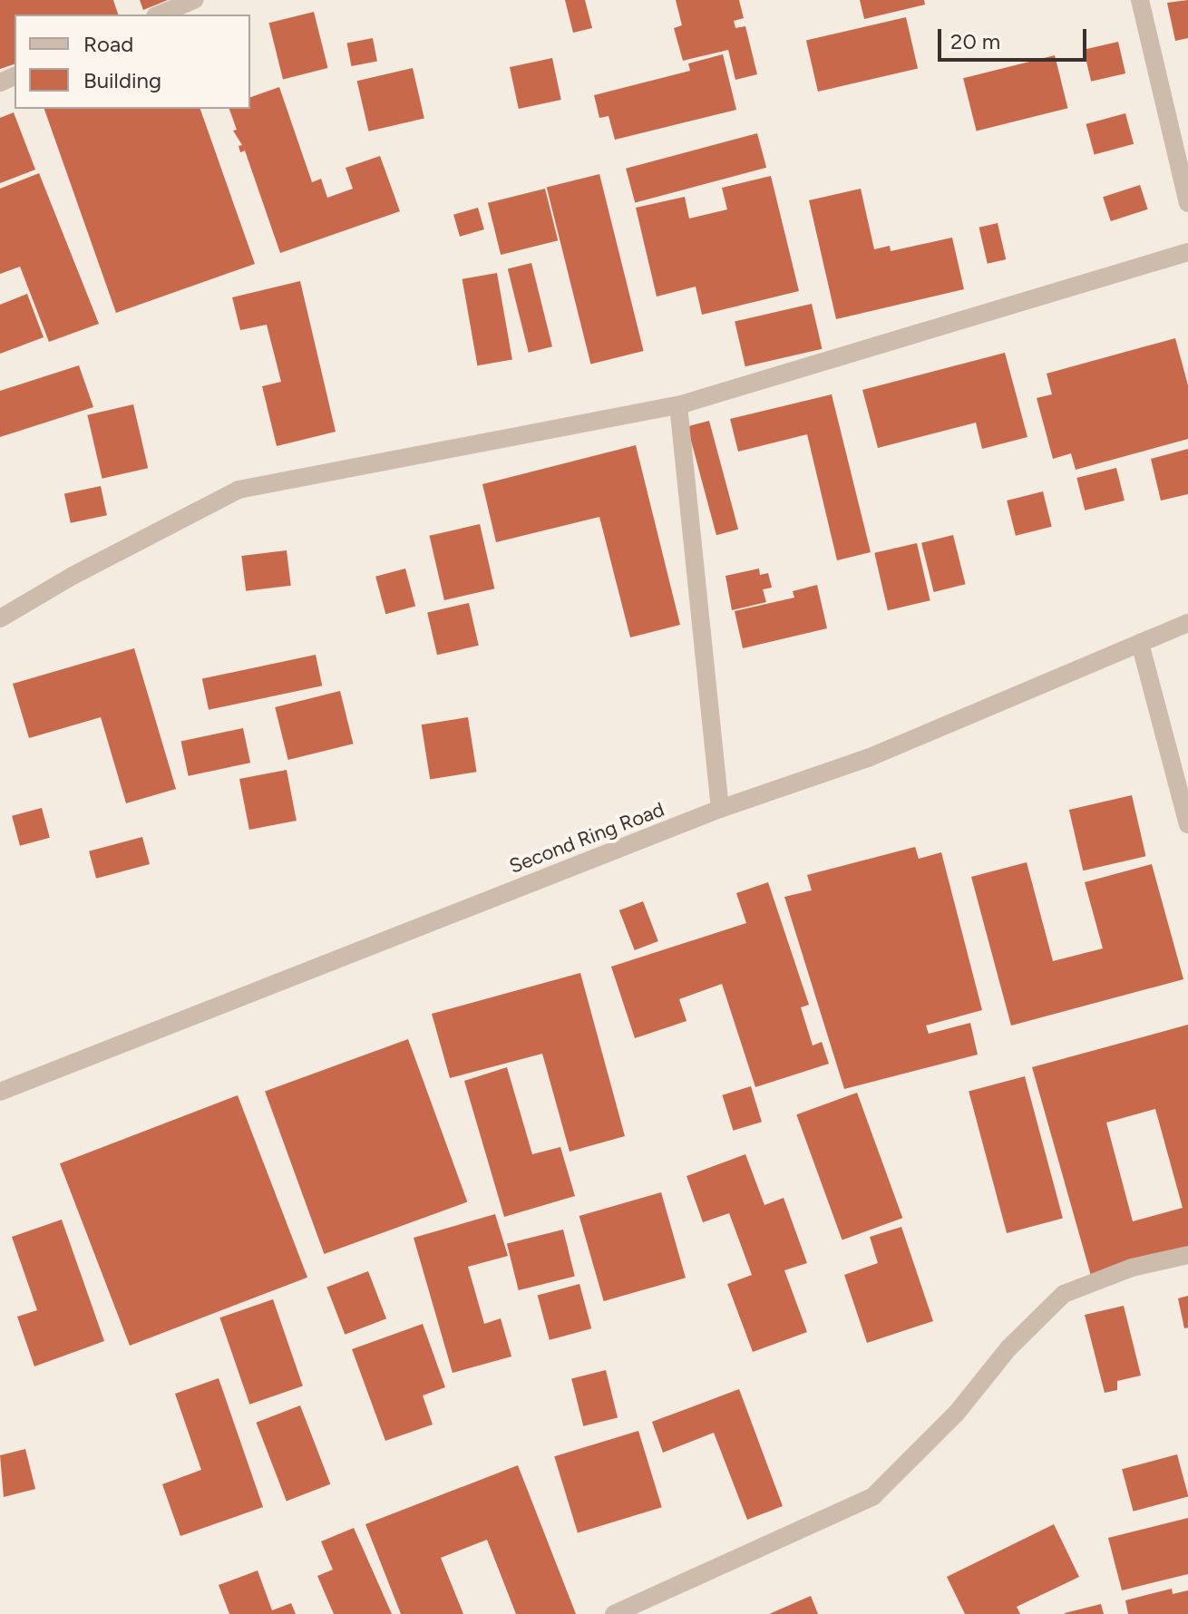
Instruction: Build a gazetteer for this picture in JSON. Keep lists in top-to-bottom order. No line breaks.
{"streets":{"street":["Second Ring Road"]},"legend":["Road","Building"],"scale_bar":"20 m"}
